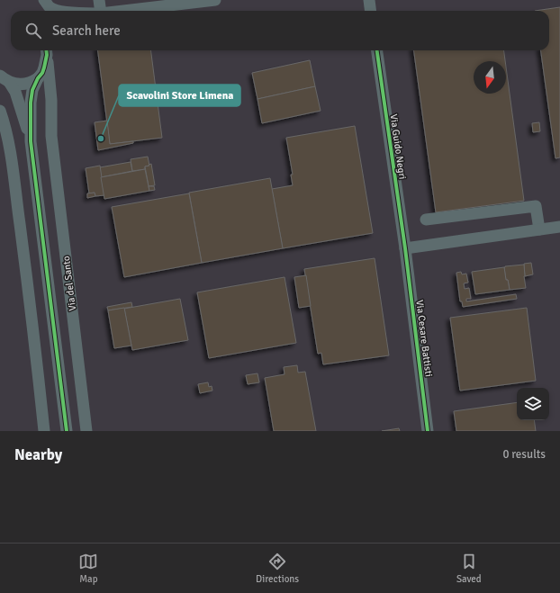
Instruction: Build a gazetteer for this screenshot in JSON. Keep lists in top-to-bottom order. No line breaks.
{"streets":{"street":["Via Guido Negri","Via del Santo","Via Cesare Battisti"]},"crossings":[["Via Guido Negri","Via Cesare Battisti"]],"places":["Scavolini Store Limena"],"north":"bottom","page":{"search":"Search here","heading":["Nearby","0 results"],"nav":["Map","Directions","Saved"]}}
